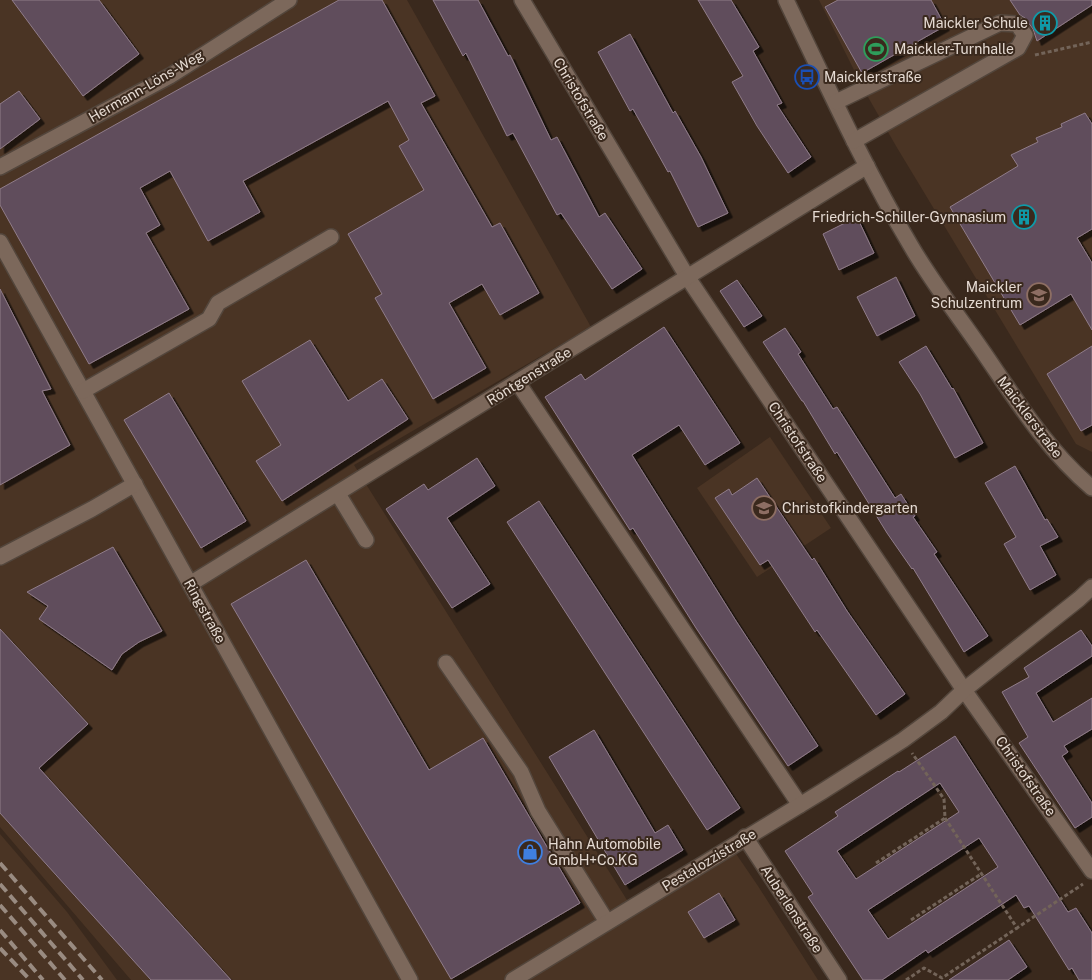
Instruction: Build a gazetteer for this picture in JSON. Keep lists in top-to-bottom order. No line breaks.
{"streets":{"street":["Hermann-Löns-Weg","Christofstraße","Röntgenstraße","Maicklerstraße","Ringstraße","Pestalozzistraße","Auberlenstraße"]},"crossings":[["Christofstraße","Röntgenstraße"],["Christofstraße","Pestalozzistraße"],["Röntgenstraße","Maicklerstraße"],["Röntgenstraße","Ringstraße"],["Pestalozzistraße","Auberlenstraße"]],"places":{"building":["Maickler Schule","Friedrich-Schiller-Gymnasium"],"sports":["Maickler-Turnhalle"],"bus stop":["Maicklerstraße"],"school or university":["Maickler Schulzentrum","Christofkindergarten"],"shop":["Hahn Automobile GmbH+Co.KG"]}}
